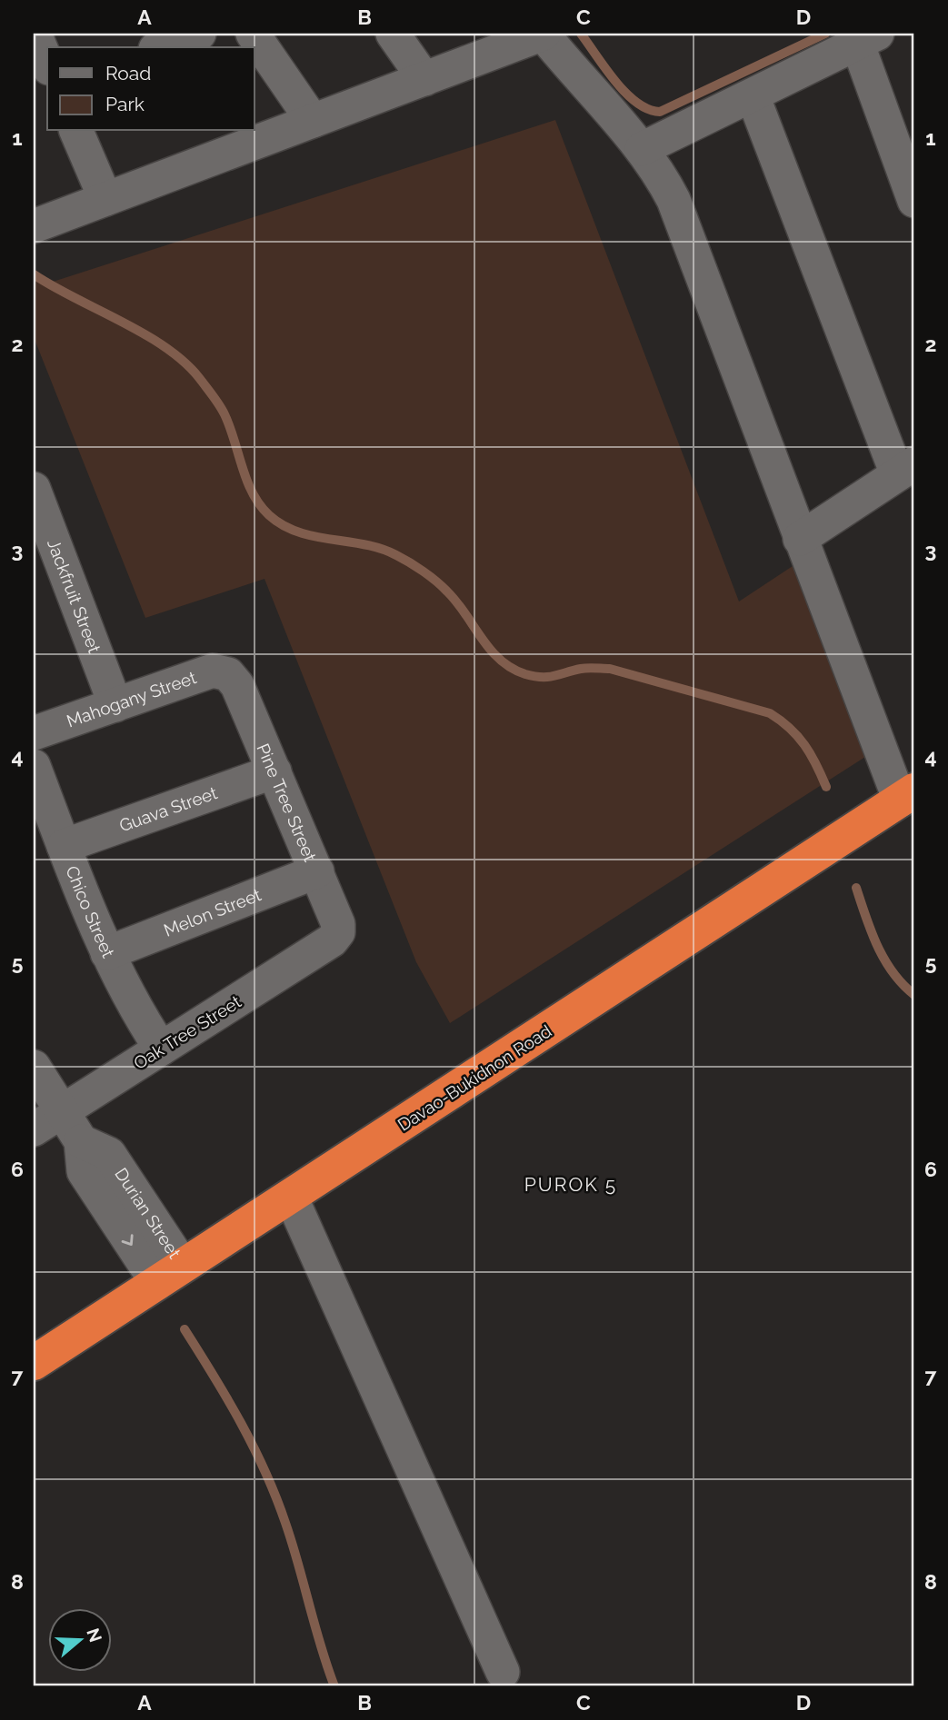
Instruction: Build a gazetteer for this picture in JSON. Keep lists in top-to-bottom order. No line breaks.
{"streets":{"highway":["Davao-Bukidnon Road"],"street":["Jackfruit Street","Mahogany Street","Pine Tree Street","Guava Street","Chico Street","Melon Street","Oak Tree Street","Durian Street"]},"crossings":[["Jackfruit Street","Mahogany Street"],["Mahogany Street","Pine Tree Street"],["Pine Tree Street","Guava Street"],["Pine Tree Street","Melon Street"],["Pine Tree Street","Oak Tree Street"],["Guava Street","Chico Street"],["Chico Street","Melon Street"],["Chico Street","Oak Tree Street"],["Oak Tree Street","Durian Street"],["Davao-Bukidnon Road","Durian Street"]],"districts":["PUROK 5"],"legend":["Road","Park"],"north":"right","grid":{"columns":["A","B","C","D"],"rows":["1","2","3","4","5","6","7","8"]}}
